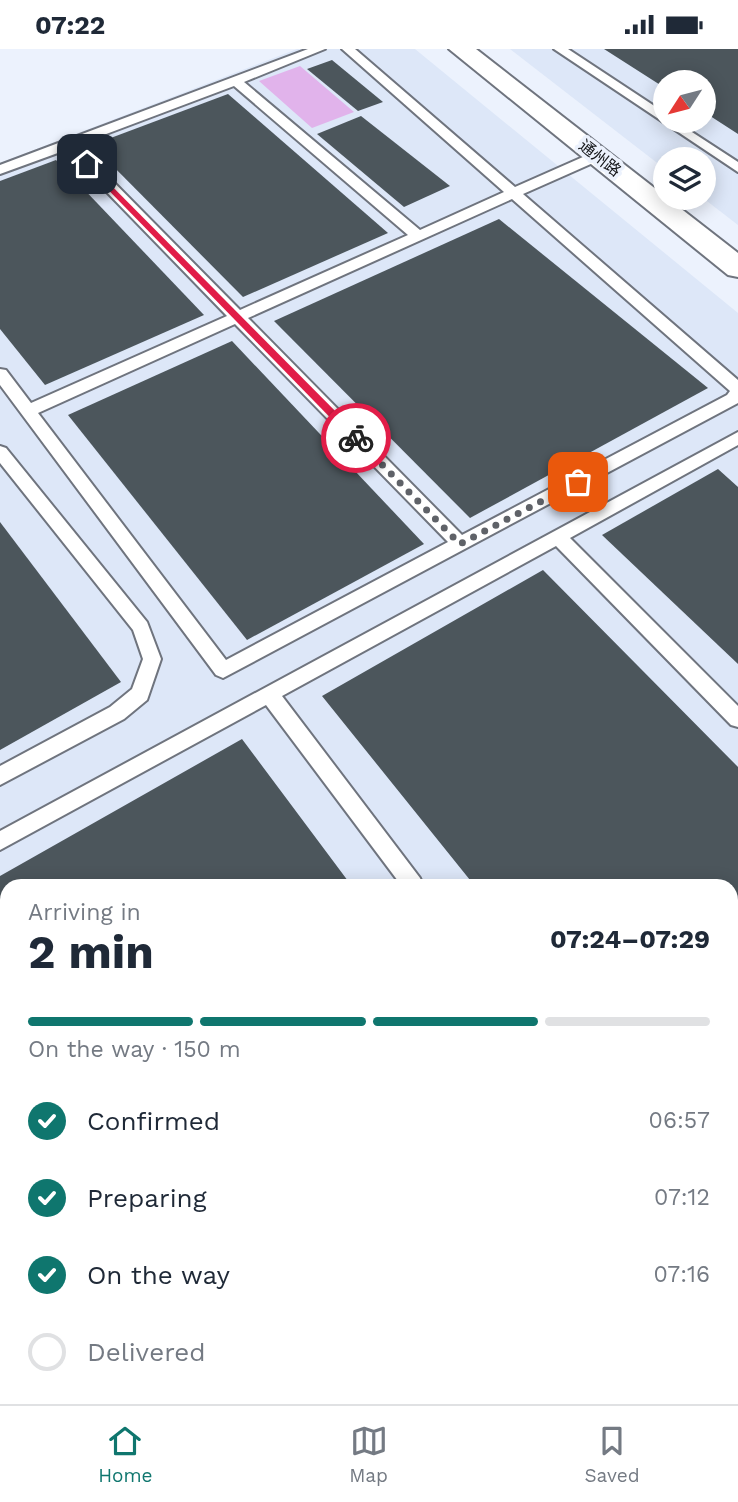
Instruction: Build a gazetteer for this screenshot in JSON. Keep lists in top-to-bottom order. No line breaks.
{"streets":{"street":["通州路"]},"north":"bottom left","page":{"status":"07:22","heading":["2 min","Arriving in","07:24–07:29"],"bar":"On the way · 150 m","list":[["Confirmed","06:57"],["Preparing","07:12"],["On the way","07:16"],"Delivered"],"tabs":["Home","Map","Saved"]}}
